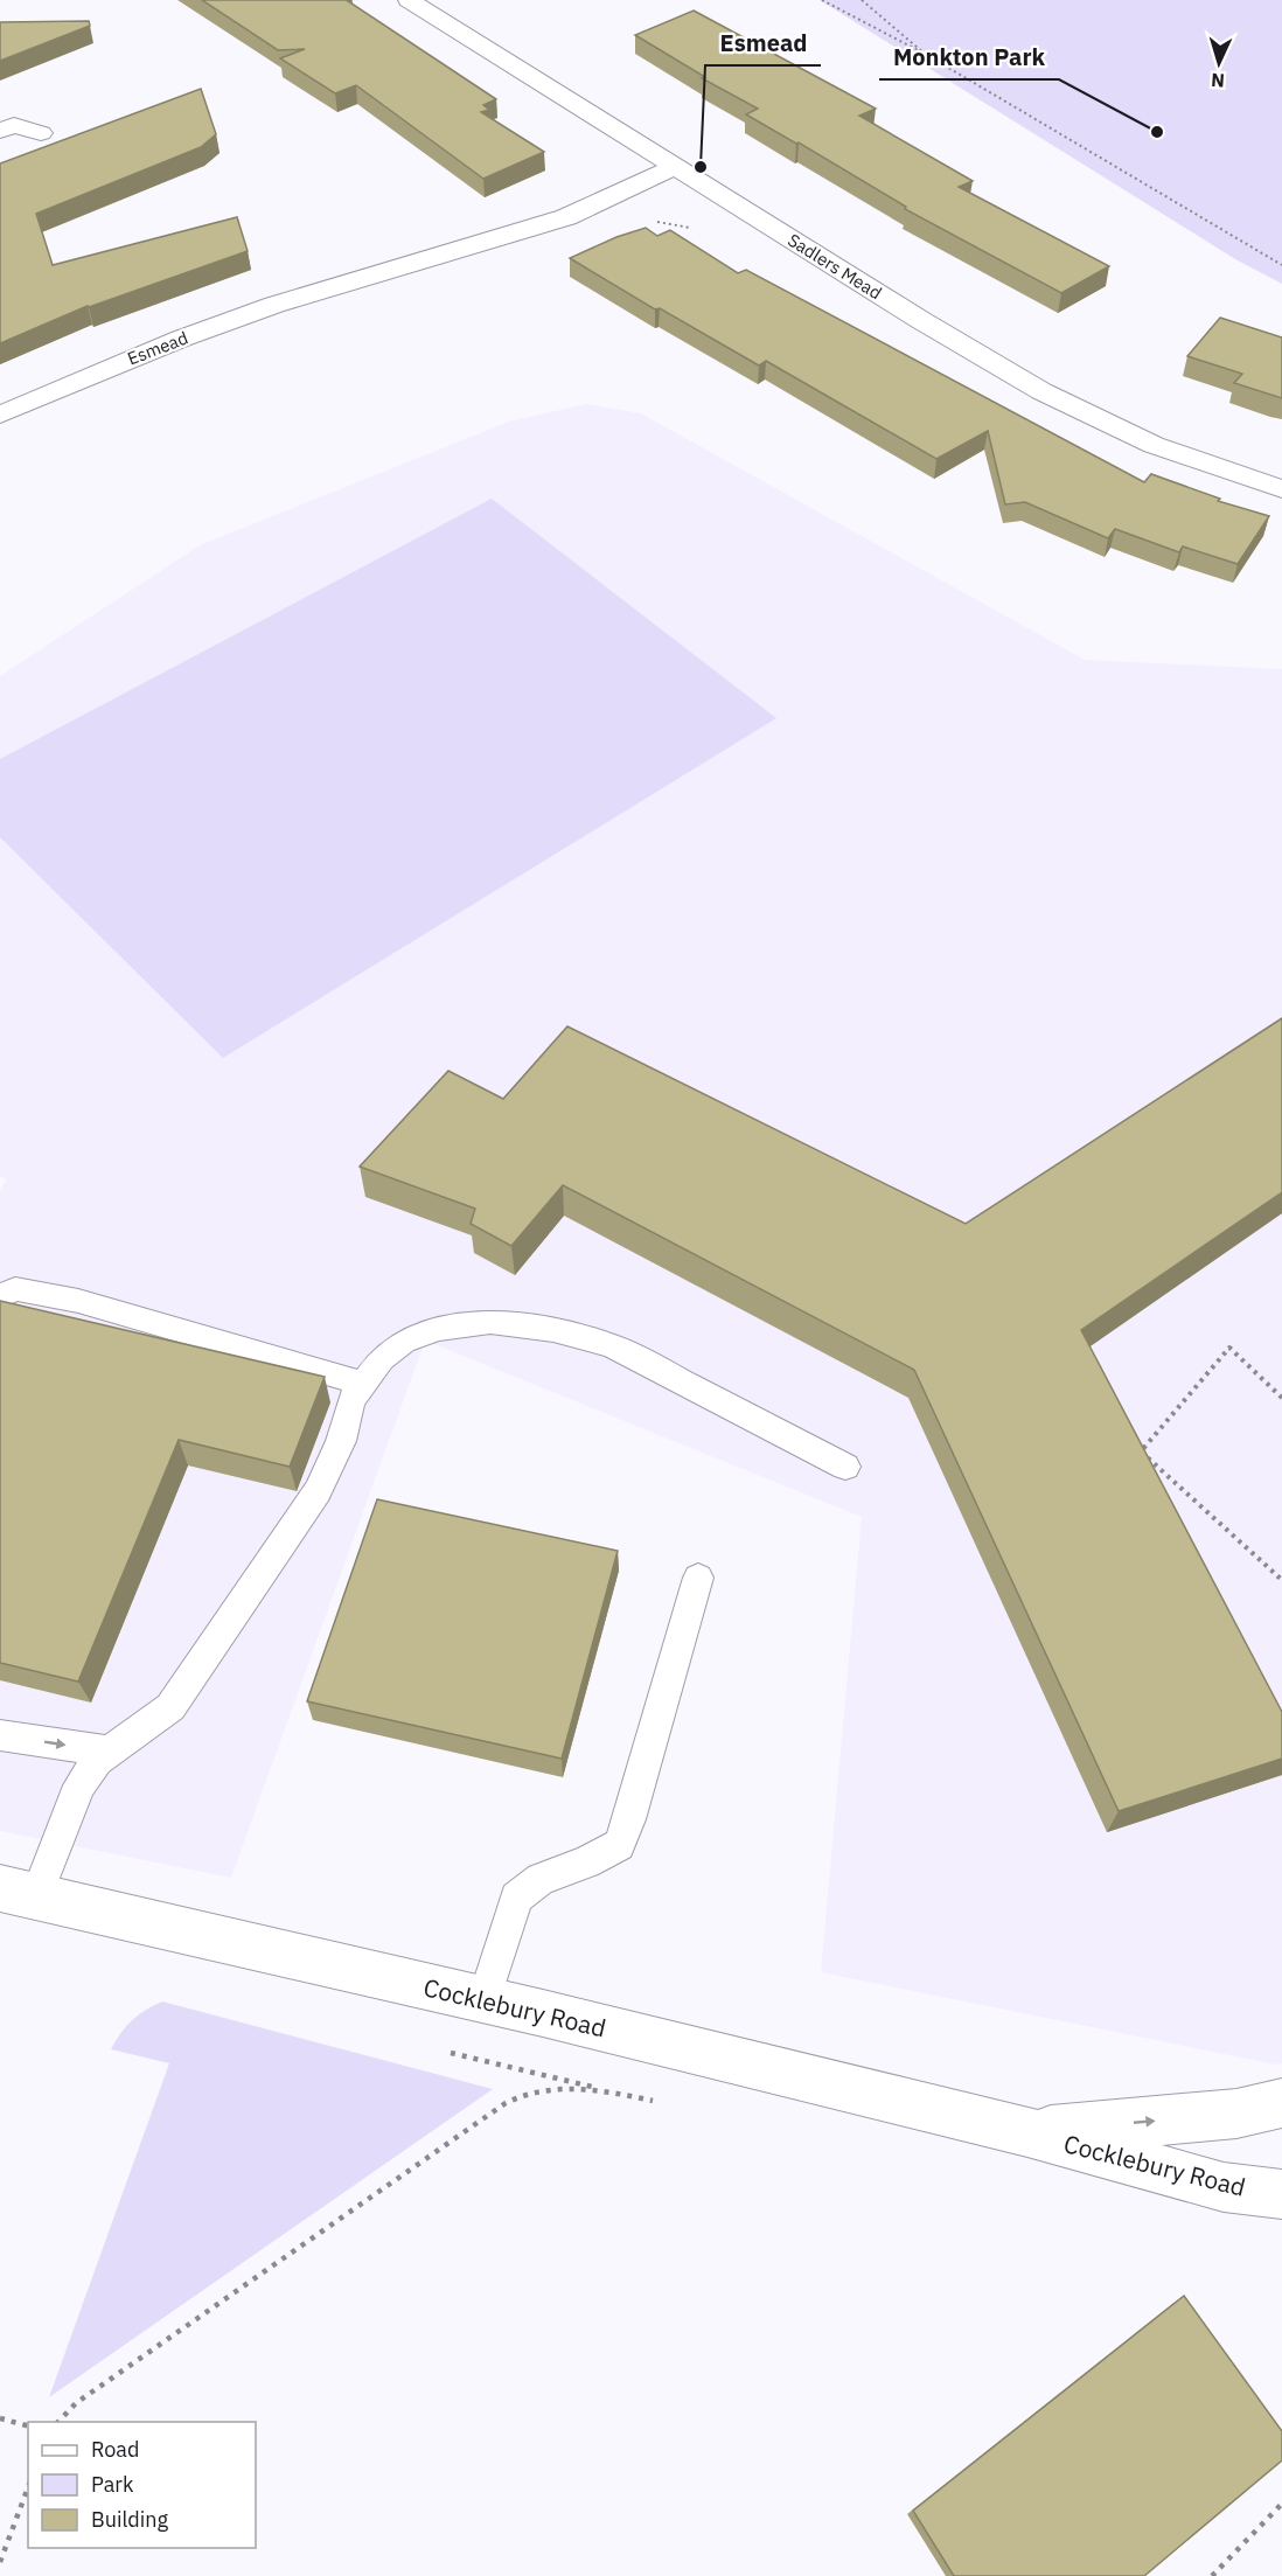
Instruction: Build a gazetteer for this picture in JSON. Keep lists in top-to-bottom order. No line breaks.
{"streets":{"street":["Sadlers Mead","Esmead","Cocklebury Road"]},"crossings":[["Sadlers Mead","Esmead"]],"places":["Monkton Park","Esmead"],"legend":["Road","Park","Building"],"north":"bottom"}
